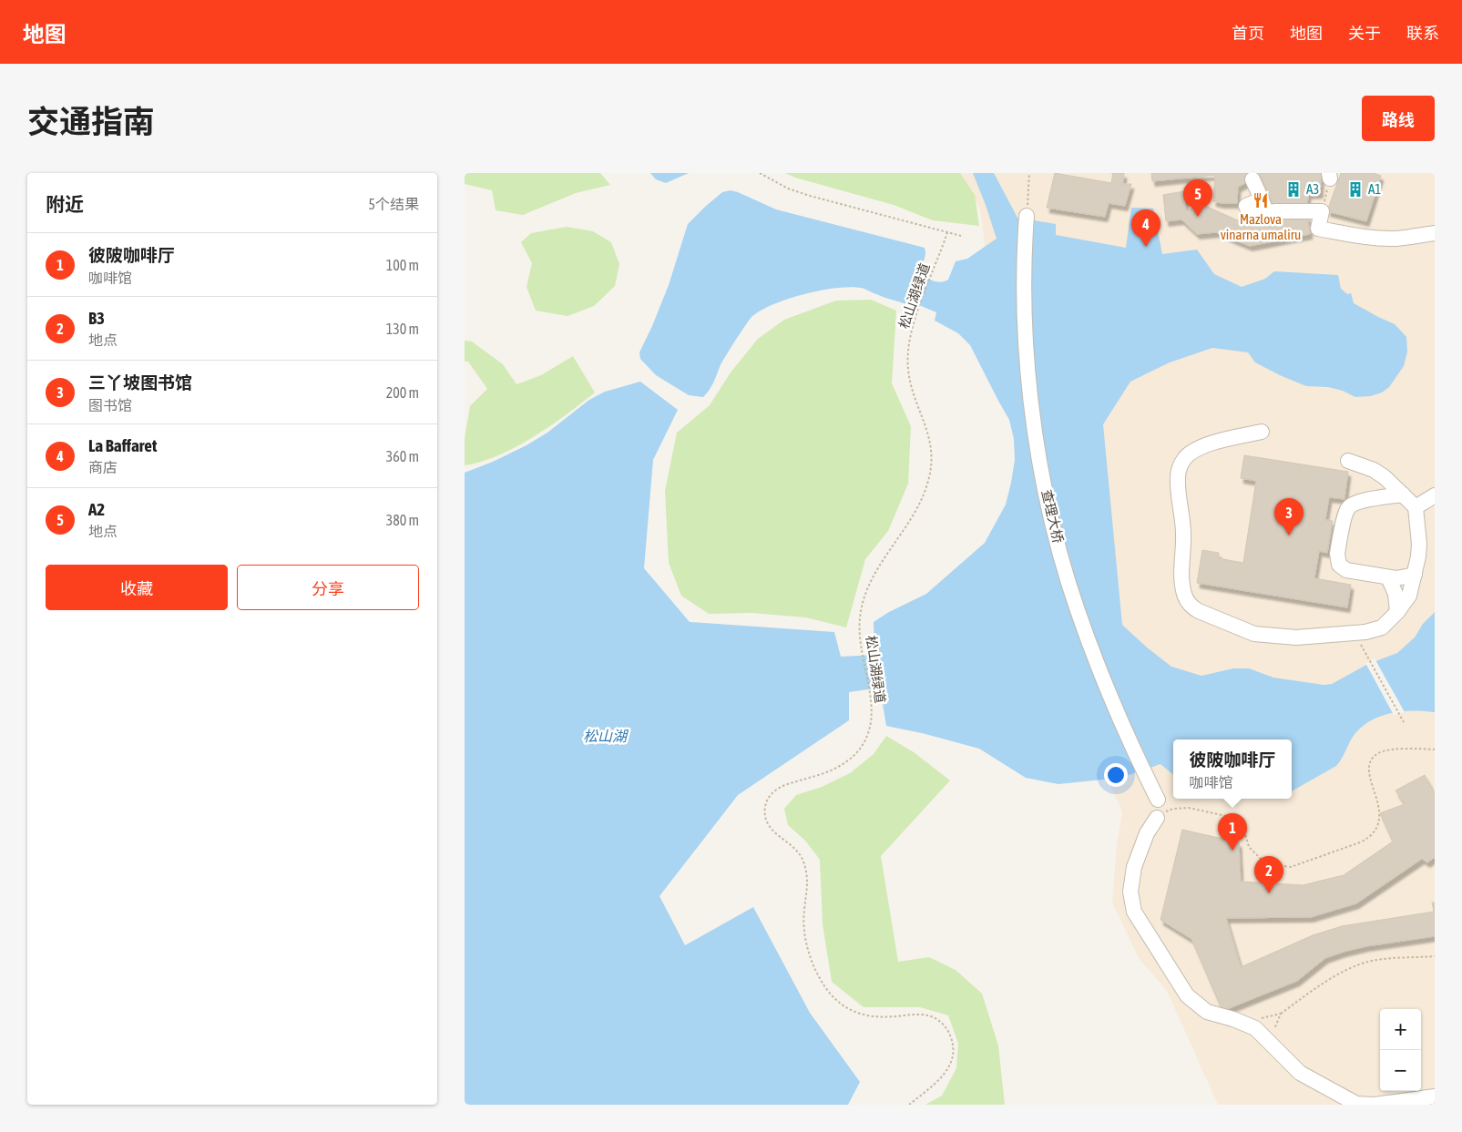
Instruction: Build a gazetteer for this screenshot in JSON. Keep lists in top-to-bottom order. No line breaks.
{"streets":{"street":["查理大桥"],"path":["松山湖绿道"]},"water":["松山湖"],"places":{"building":["A3","A1"],"restaurant":["Mazlova vinarna umaliru"]},"page":{"header":"地图","nav":["首页","地图","关于","联系"],"title":"交通指南","buttons":["路线",["收藏","分享"]],"heading":["附近","5个结果"],"pins":["5","4","3","1","2"],"list":[{"mark":"1","name":"彼陂咖啡厅","note":"咖啡馆","value":"100 m"},{"mark":"2","name":"B3","note":"地点","value":"130 m"},{"mark":"3","name":"三丫坡图书馆","note":"图书馆","value":"200 m"},{"mark":"4","name":"La Baffaret","note":"商店","value":"360 m"},{"mark":"5","name":"A2","note":"地点","value":"380 m"}],"popup":["彼陂咖啡厅","咖啡馆"],"map_buttons":["+","−"]}}
